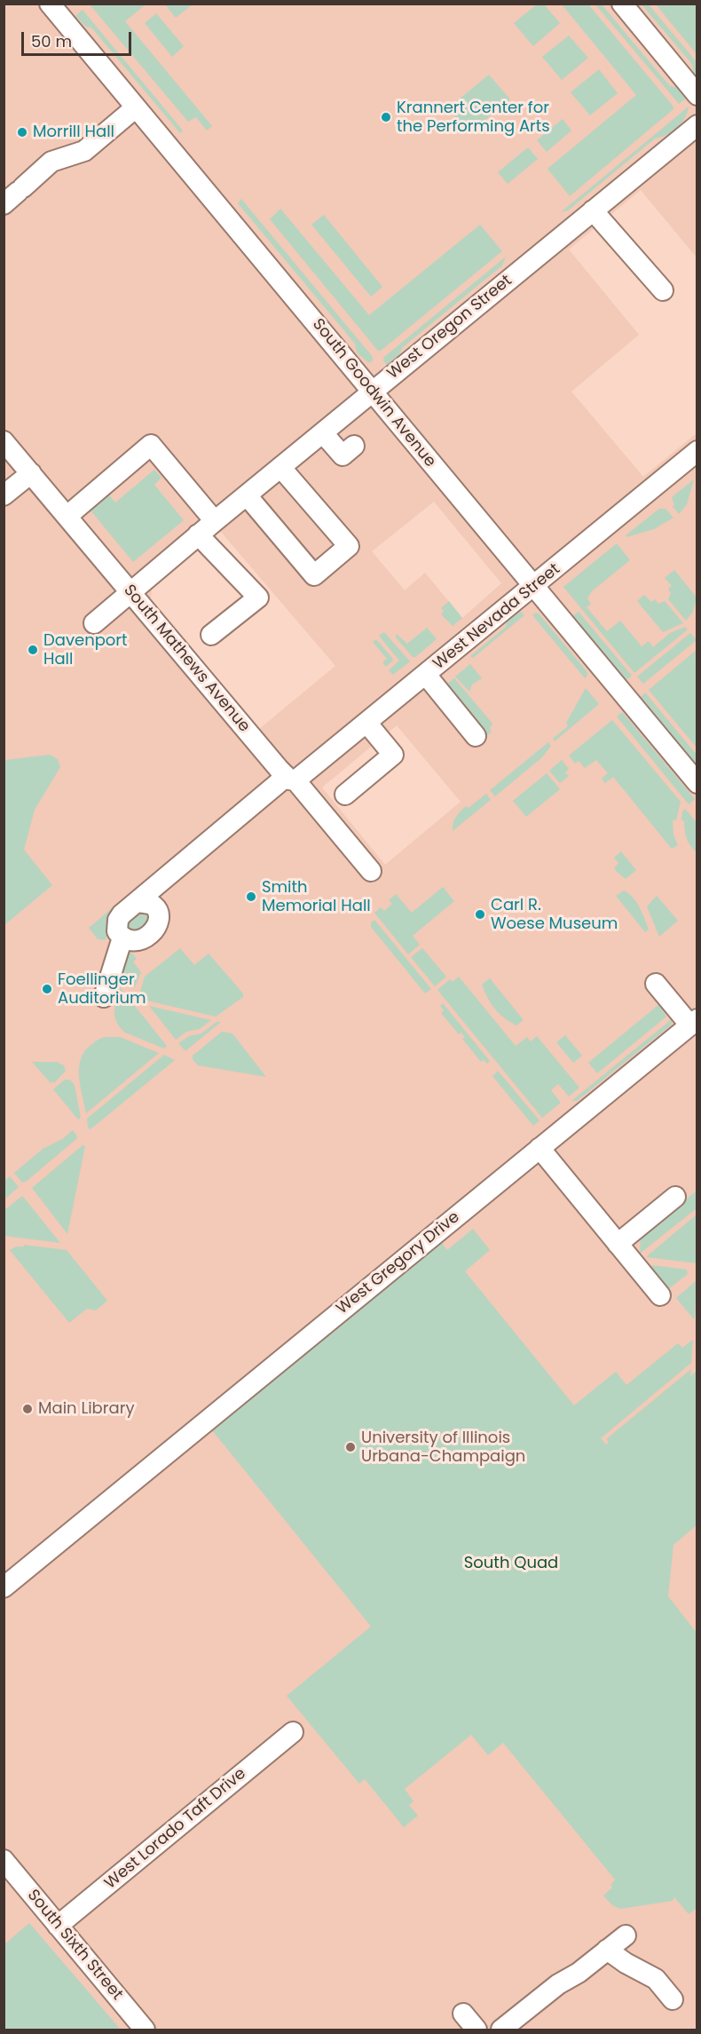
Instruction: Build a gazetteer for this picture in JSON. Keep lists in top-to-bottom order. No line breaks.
{"streets":{"street":["West Oregon Street","South Goodwin Avenue","West Nevada Street","South Mathews Avenue","West Gregory Drive","West Lorado Taft Drive","South Sixth Street"]},"crossings":[["West Oregon Street","South Goodwin Avenue"],["West Oregon Street","South Mathews Avenue"],["South Goodwin Avenue","West Nevada Street"],["West Nevada Street","South Mathews Avenue"],["West Lorado Taft Drive","South Sixth Street"]],"parks":["South Quad"],"places":["Krannert Center for the Performing Arts","Morrill Hall","Davenport Hall","Smith Memorial Hall","Carl R. Woese Museum","Foellinger Auditorium","Main Library","University of Illinois Urbana-Champaign"],"scale_bar":"50 m"}
